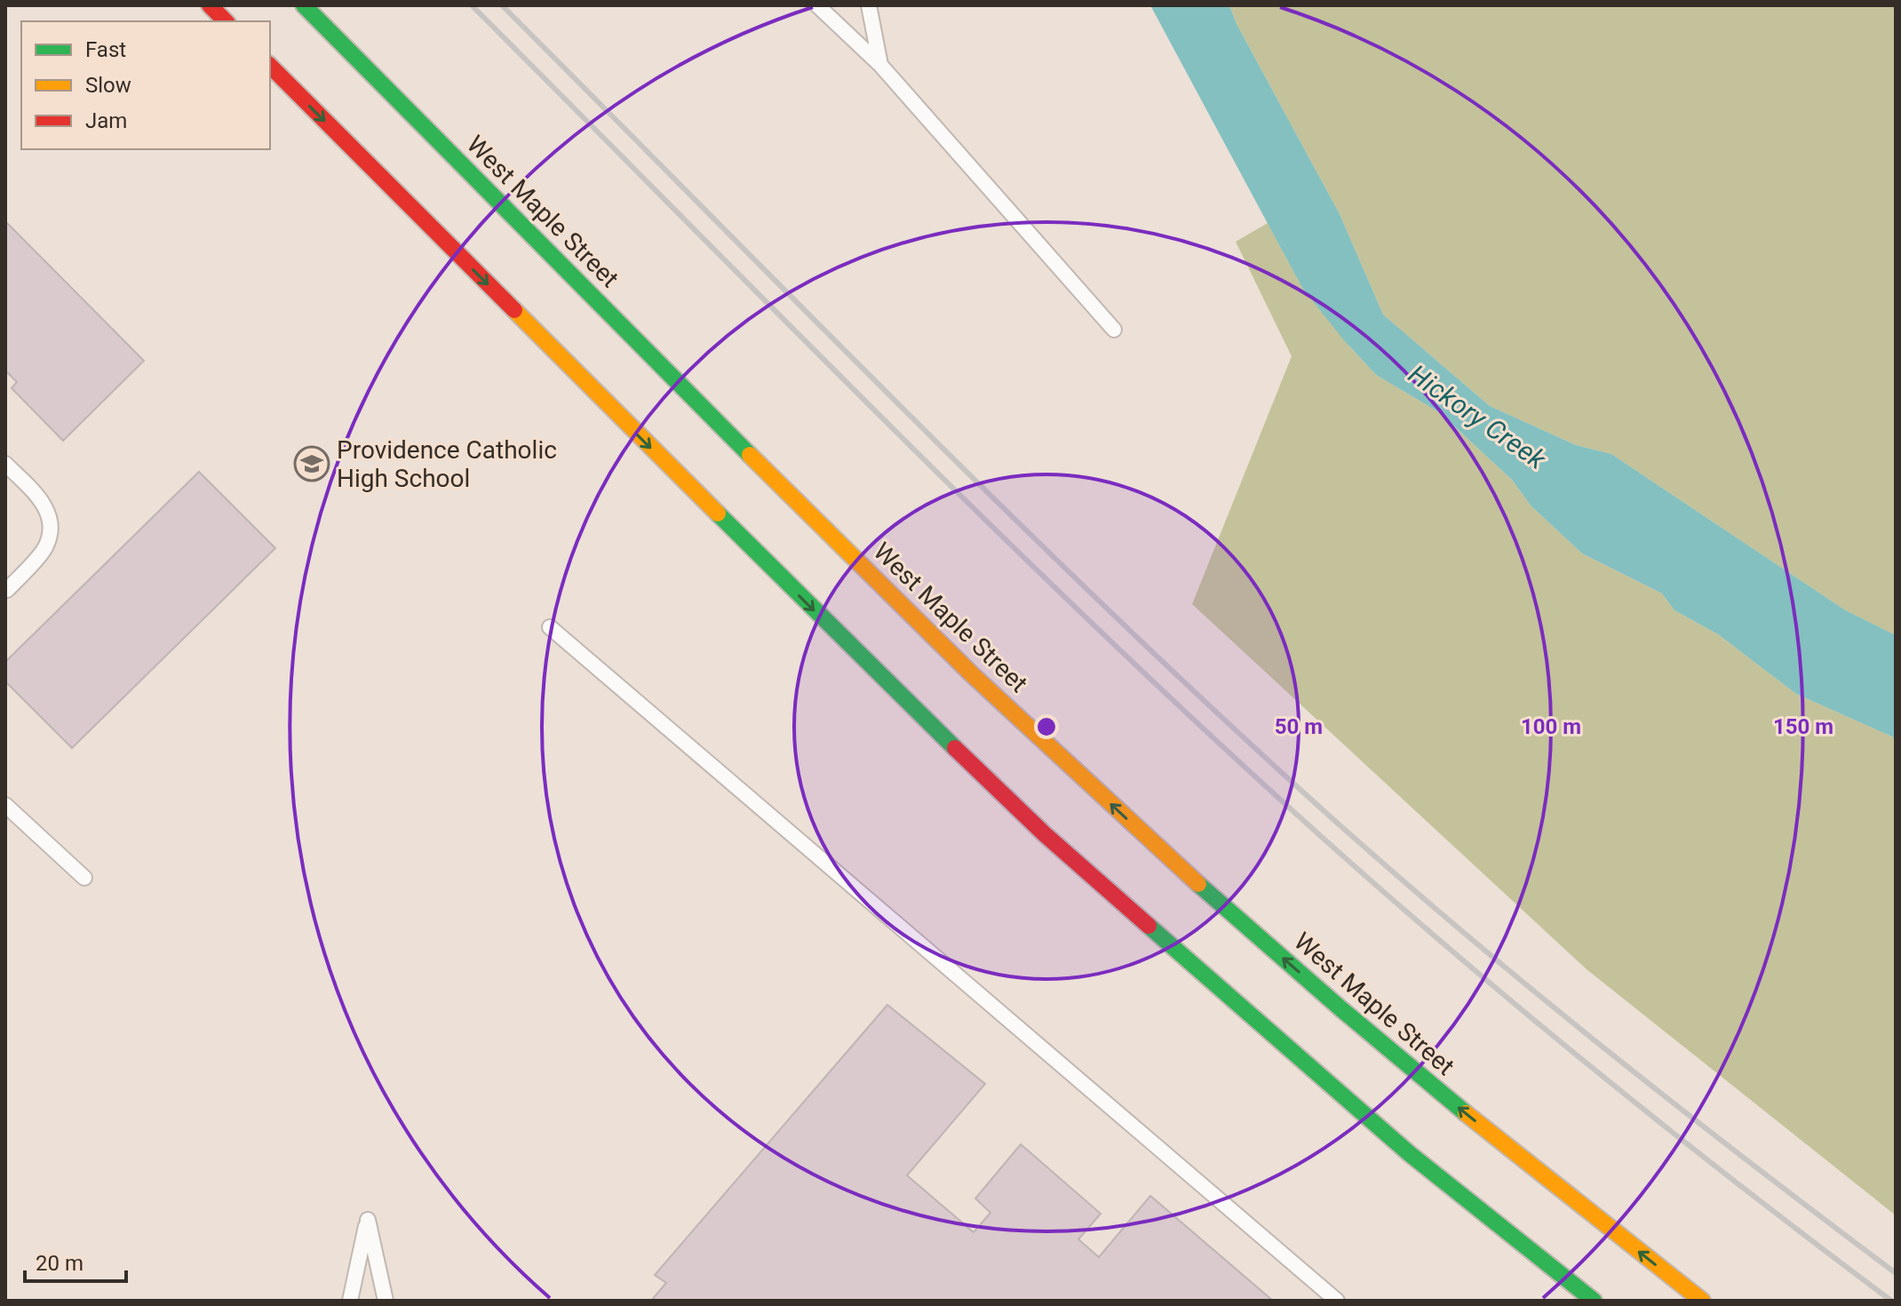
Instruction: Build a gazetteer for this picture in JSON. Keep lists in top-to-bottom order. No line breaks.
{"streets":{"main road":["West Maple Street"]},"water":["Hickory Creek"],"places":{"school or university":["Providence Catholic High School"]},"legend":["Fast","Slow","Jam"],"scale_bar":"20 m","rings":["50 m","100 m","150 m"]}
